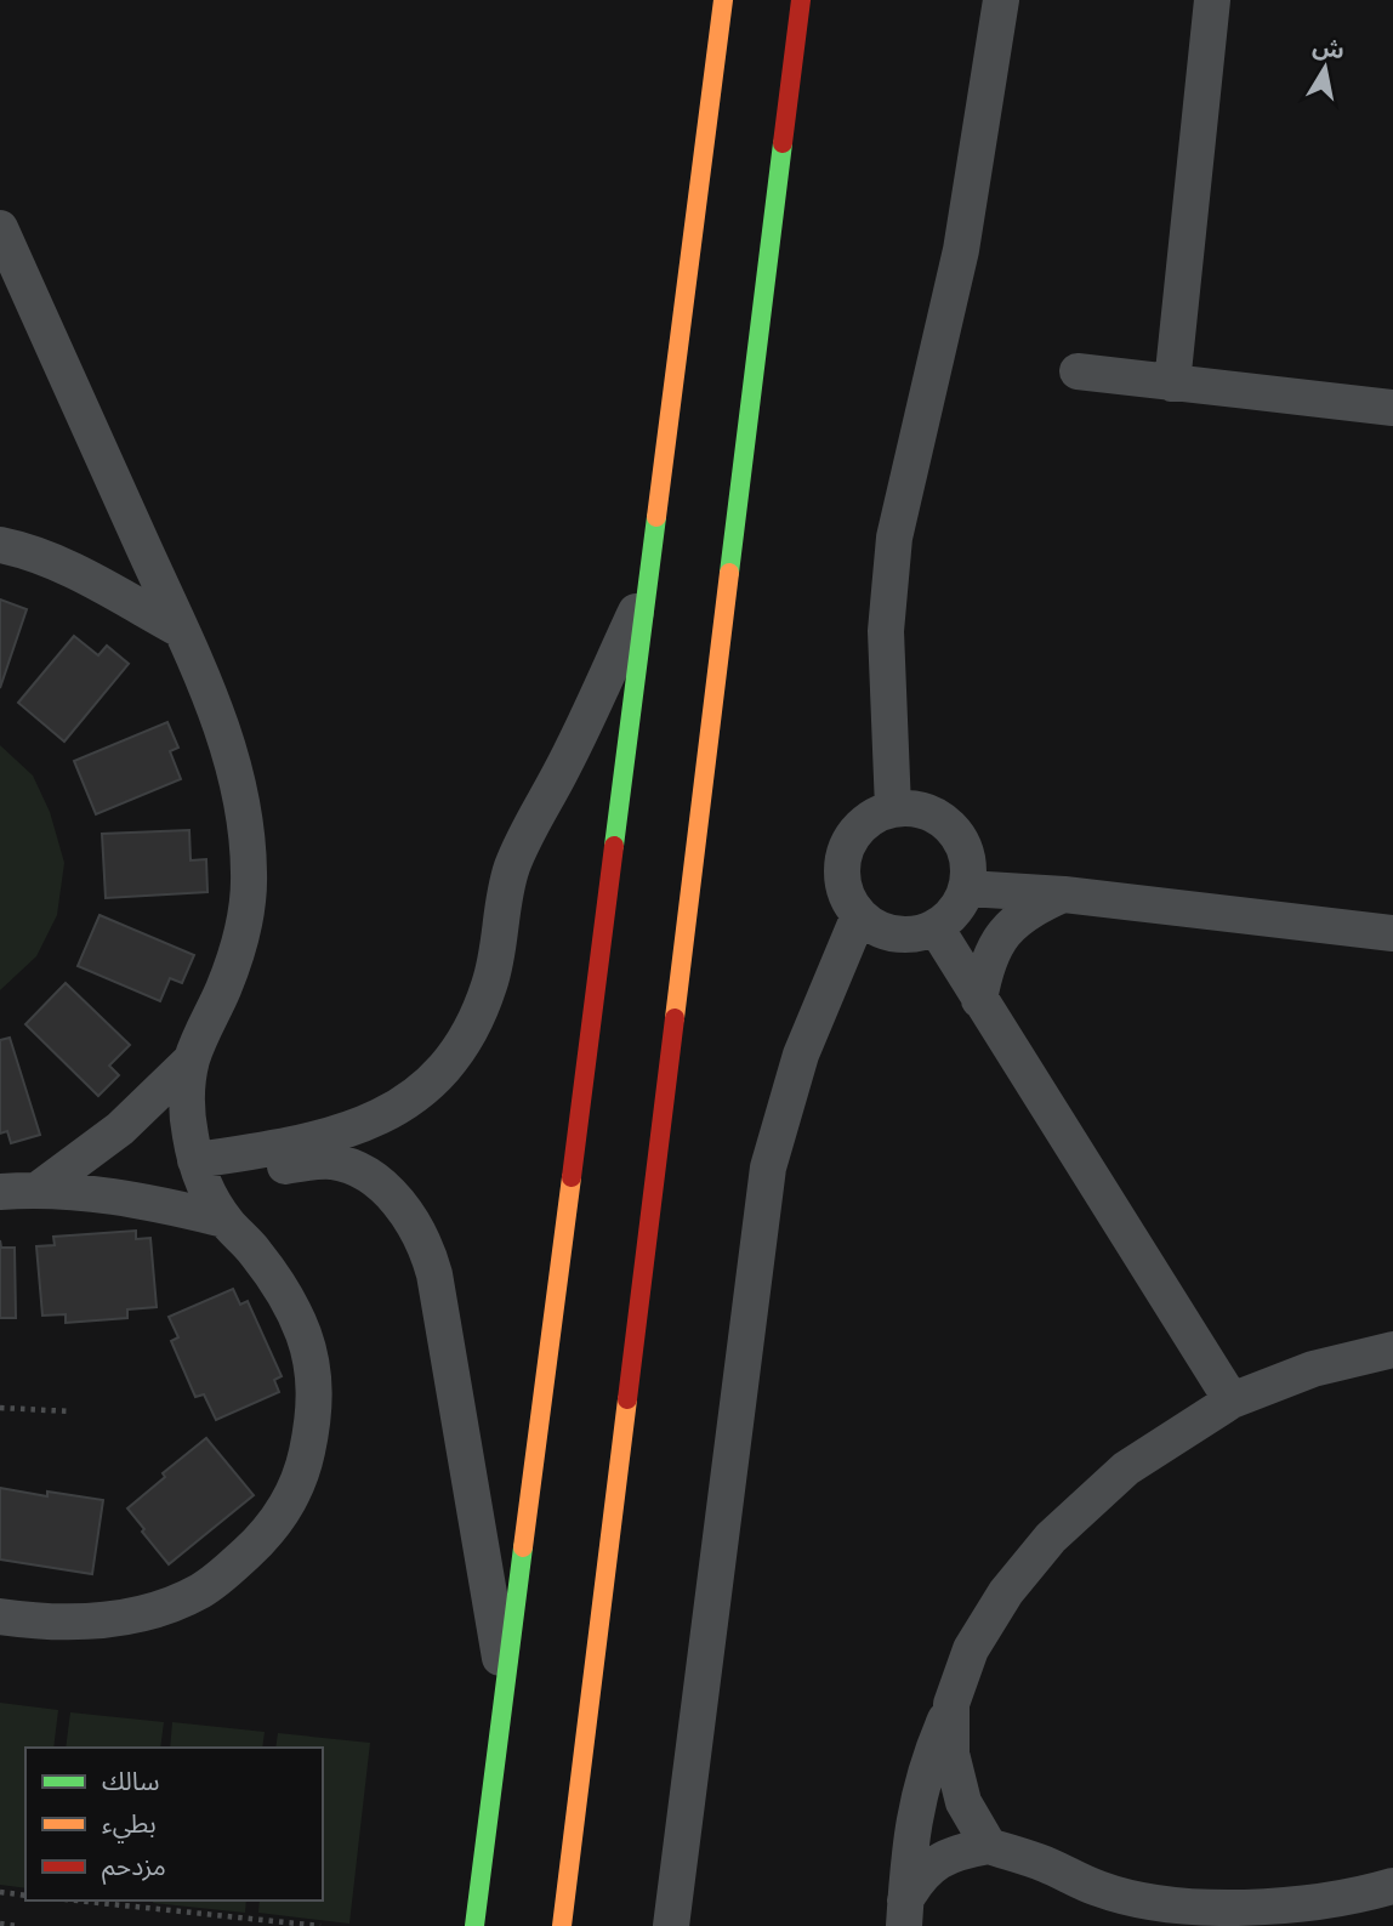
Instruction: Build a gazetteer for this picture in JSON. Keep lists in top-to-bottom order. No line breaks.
{"legend":["سالك","بطيء","مزدحم"],"north":"top"}
